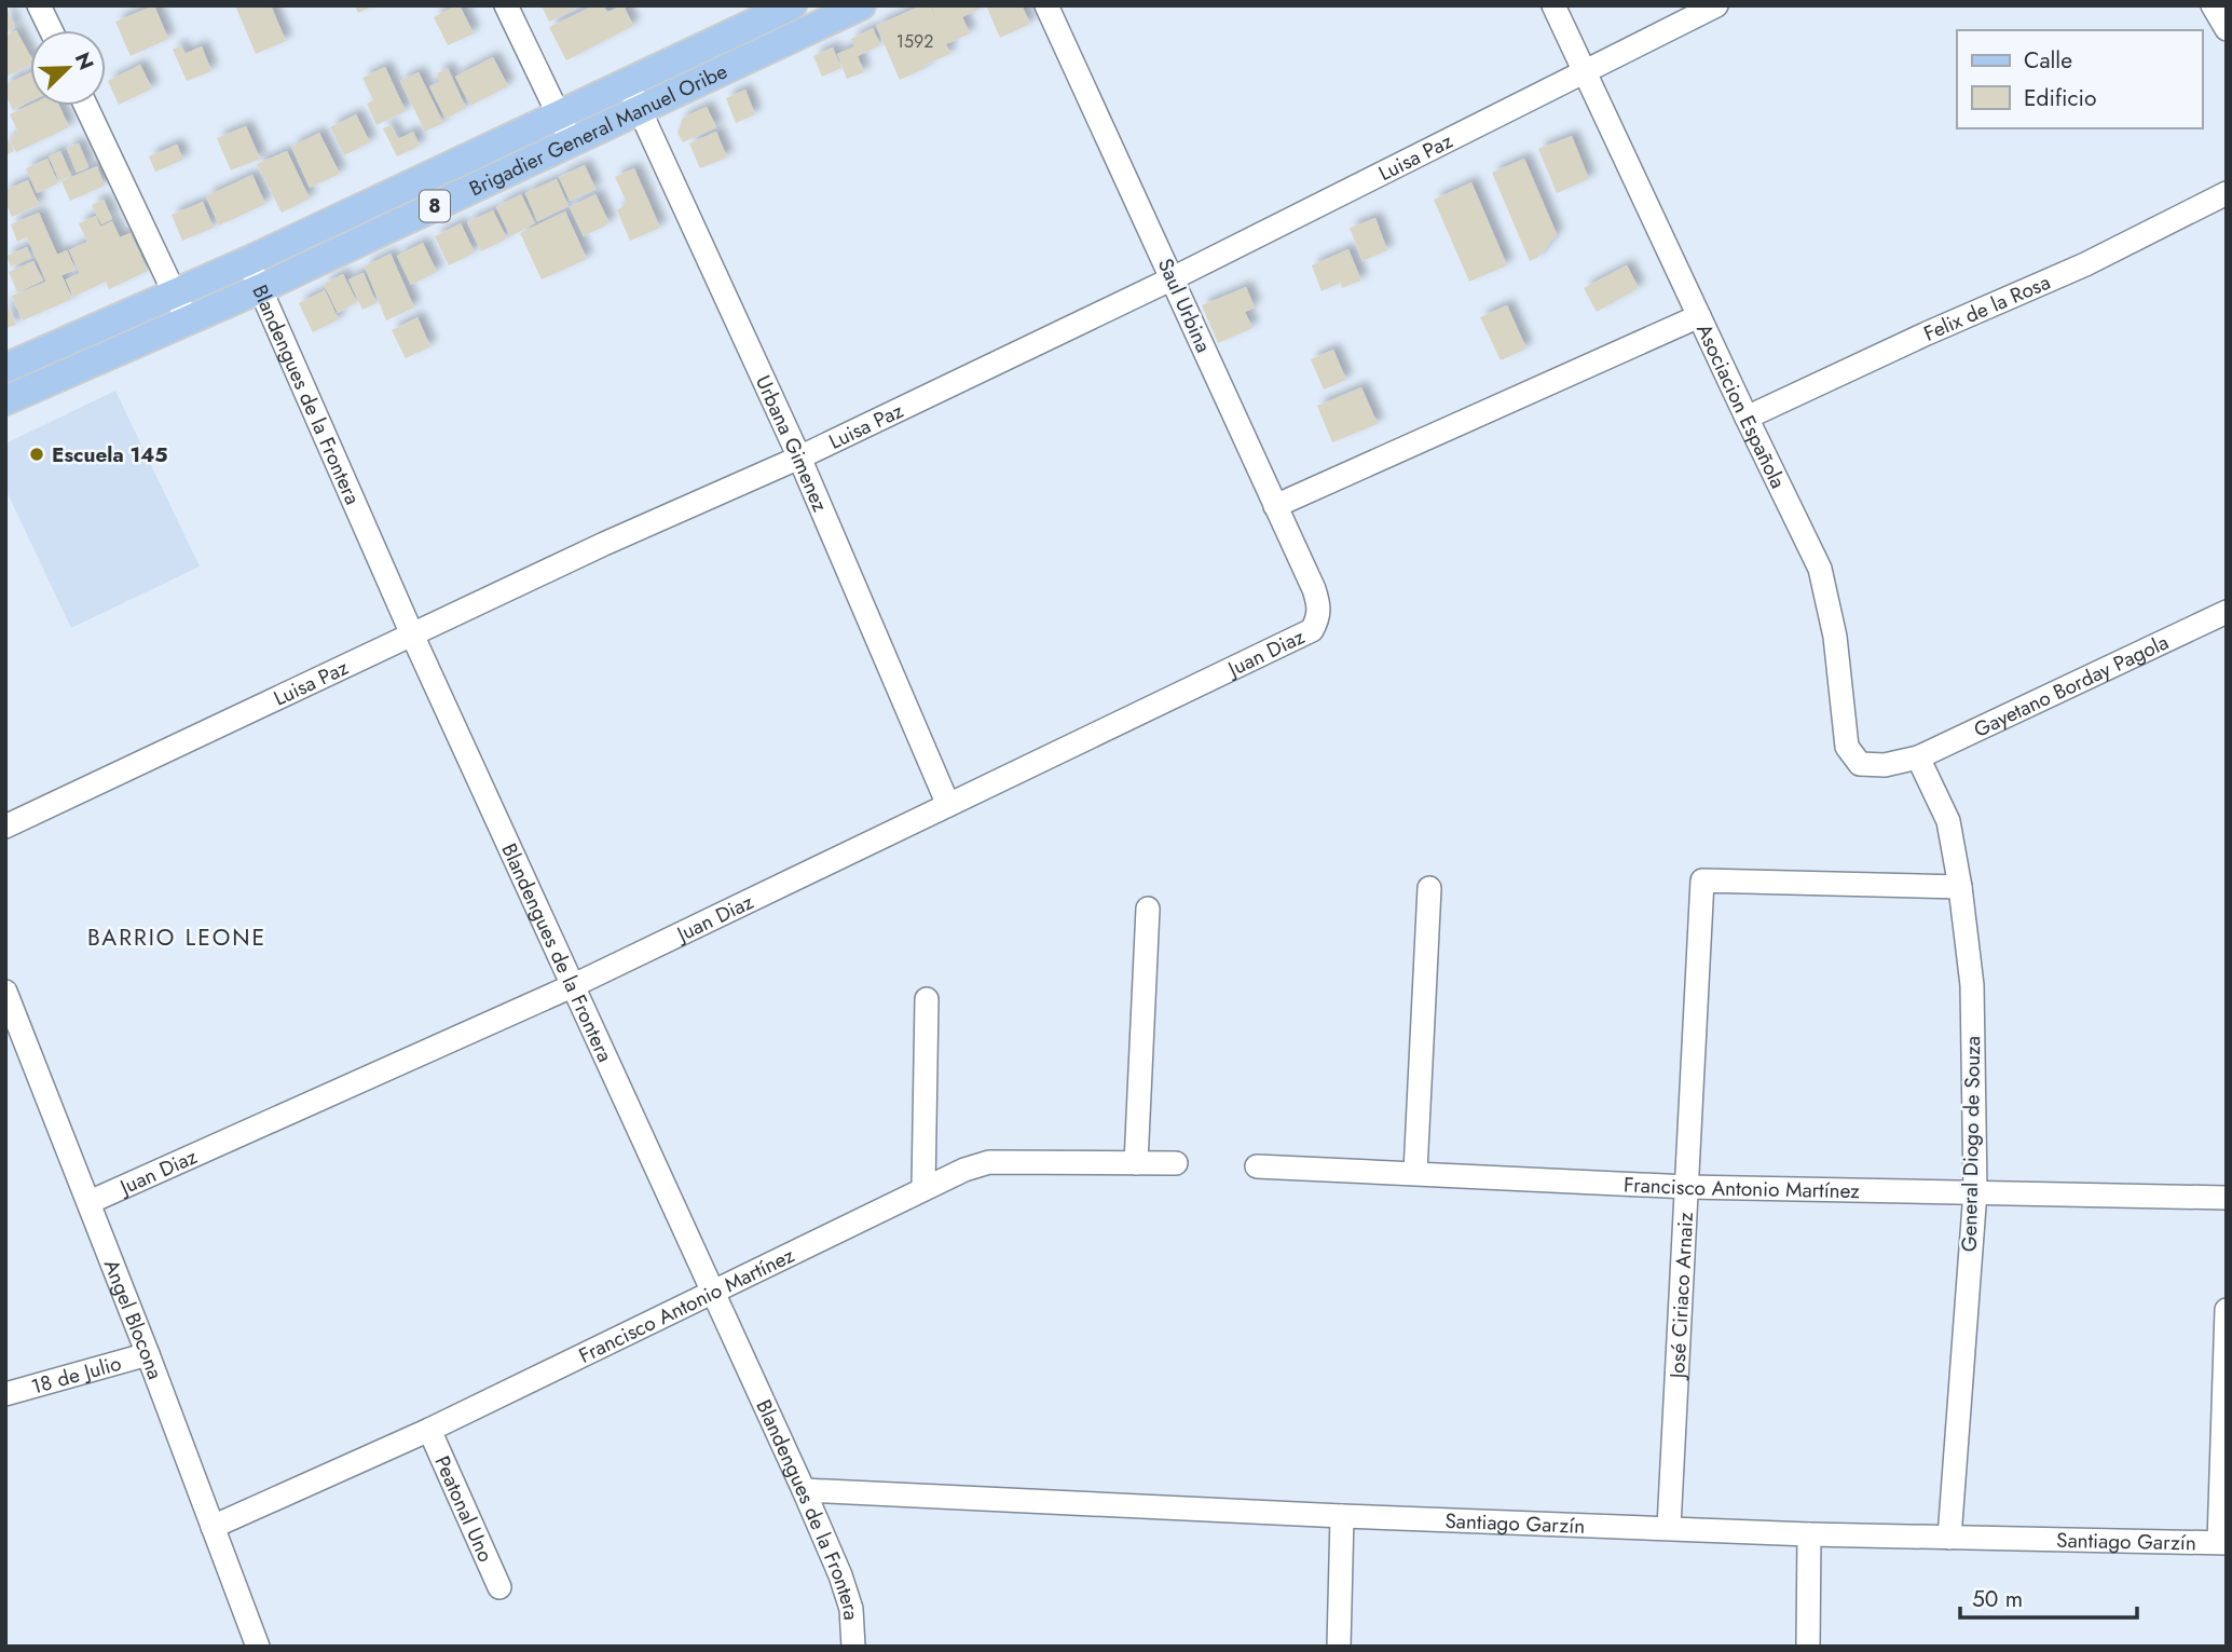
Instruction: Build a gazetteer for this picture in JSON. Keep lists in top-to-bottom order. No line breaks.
{"streets":{"main road":["Brigadier General Manuel Oribe","8"],"street":["Luisa Paz","Saul Urbina","Felix de la Rosa","Blandengues de la Frontera","Asociacion Española","Urbana Gimenez","Juan Diaz","Gayetano Borday Pagola","General Diogo de Souza","Francisco Antonio Martínez","José Ciriaco Arnaiz","Angel Blocona","18 de Julio","Peatonal Uno","Santiago Garzín"]},"crossings":[["Brigadier General Manuel Oribe","Blandengues de la Frontera"],["Brigadier General Manuel Oribe","Urbana Gimenez"],["Luisa Paz","Saul Urbina"],["Luisa Paz","Blandengues de la Frontera"],["Luisa Paz","Asociacion Española"],["Luisa Paz","Urbana Gimenez"],["Saul Urbina","Juan Diaz"],["Felix de la Rosa","Asociacion Española"],["Blandengues de la Frontera","Juan Diaz"],["Blandengues de la Frontera","Francisco Antonio Martínez"],["Blandengues de la Frontera","Santiago Garzín"],["Asociacion Española","Gayetano Borday Pagola"],["Asociacion Española","General Diogo de Souza"],["Urbana Gimenez","Juan Diaz"],["Juan Diaz","Angel Blocona"],["Gayetano Borday Pagola","General Diogo de Souza"],["General Diogo de Souza","Francisco Antonio Martínez"],["General Diogo de Souza","José Ciriaco Arnaiz"],["General Diogo de Souza","Santiago Garzín"],["Francisco Antonio Martínez","José Ciriaco Arnaiz"],["Francisco Antonio Martínez","Angel Blocona"],["Francisco Antonio Martínez","Peatonal Uno"],["José Ciriaco Arnaiz","Santiago Garzín"],["Angel Blocona","18 de Julio"]],"districts":["BARRIO LEONE"],"places":["Escuela 145"],"house_numbers":["1592"],"legend":["Calle","Edificio"],"scale_bar":"50 m","north":"top right"}
